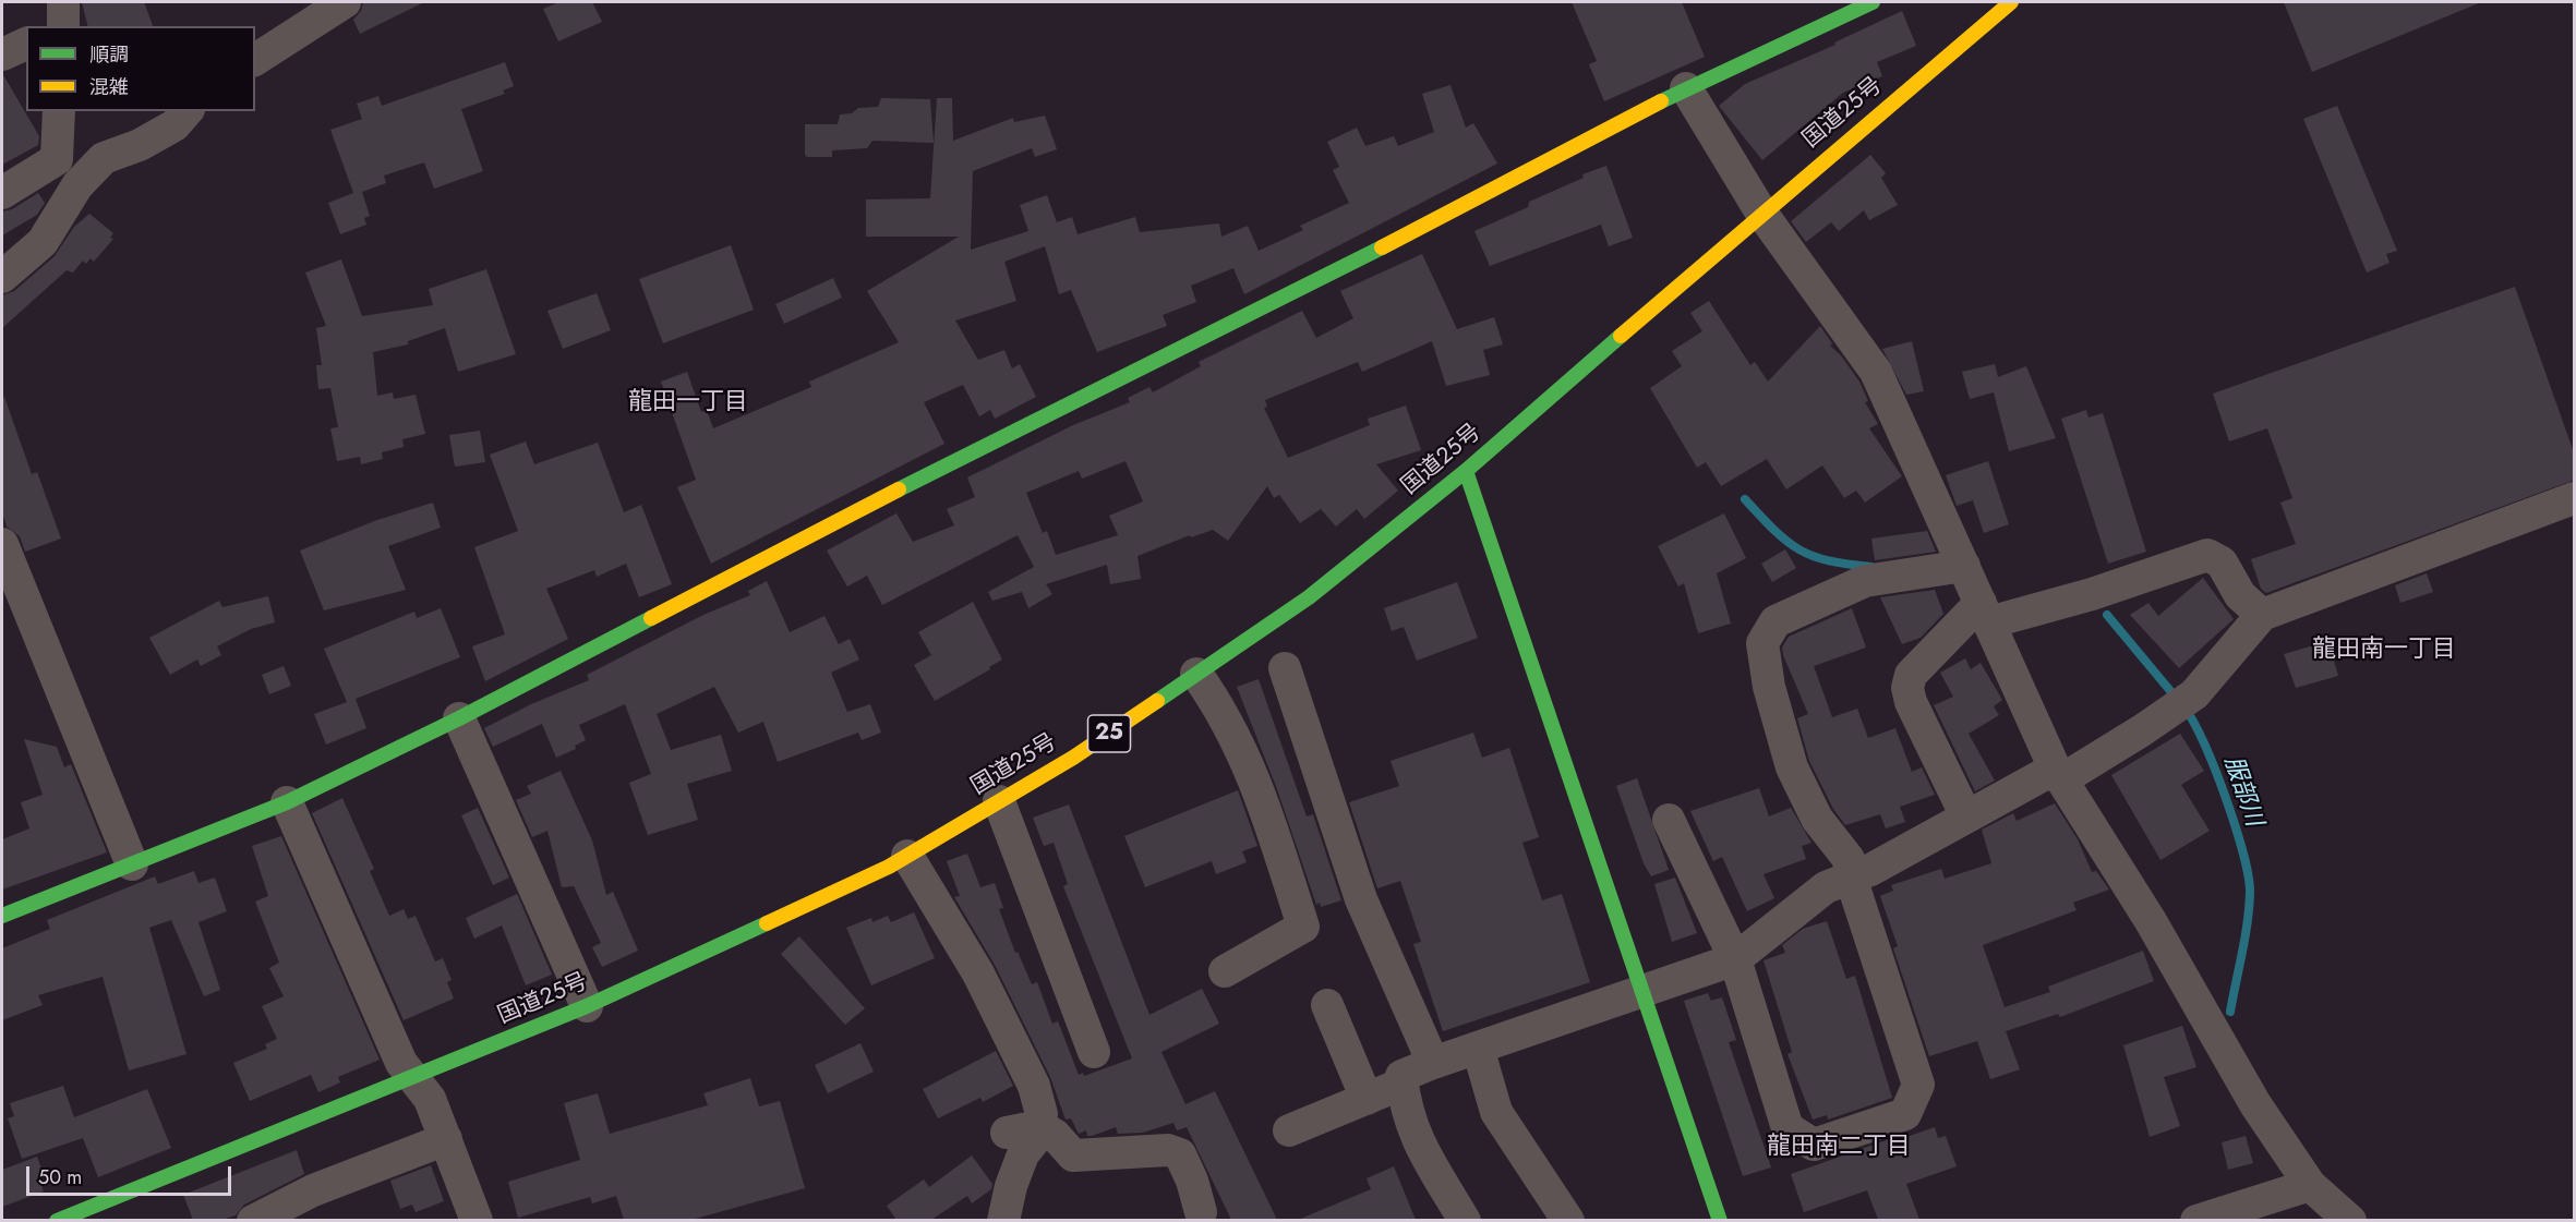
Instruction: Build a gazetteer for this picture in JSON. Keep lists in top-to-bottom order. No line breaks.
{"streets":{"main road":["国道25号","25"]},"districts":["龍田一丁目","龍田南一丁目","龍田南二丁目"],"water":["服部川"],"legend":["順調","混雑"],"scale_bar":"50 m"}
